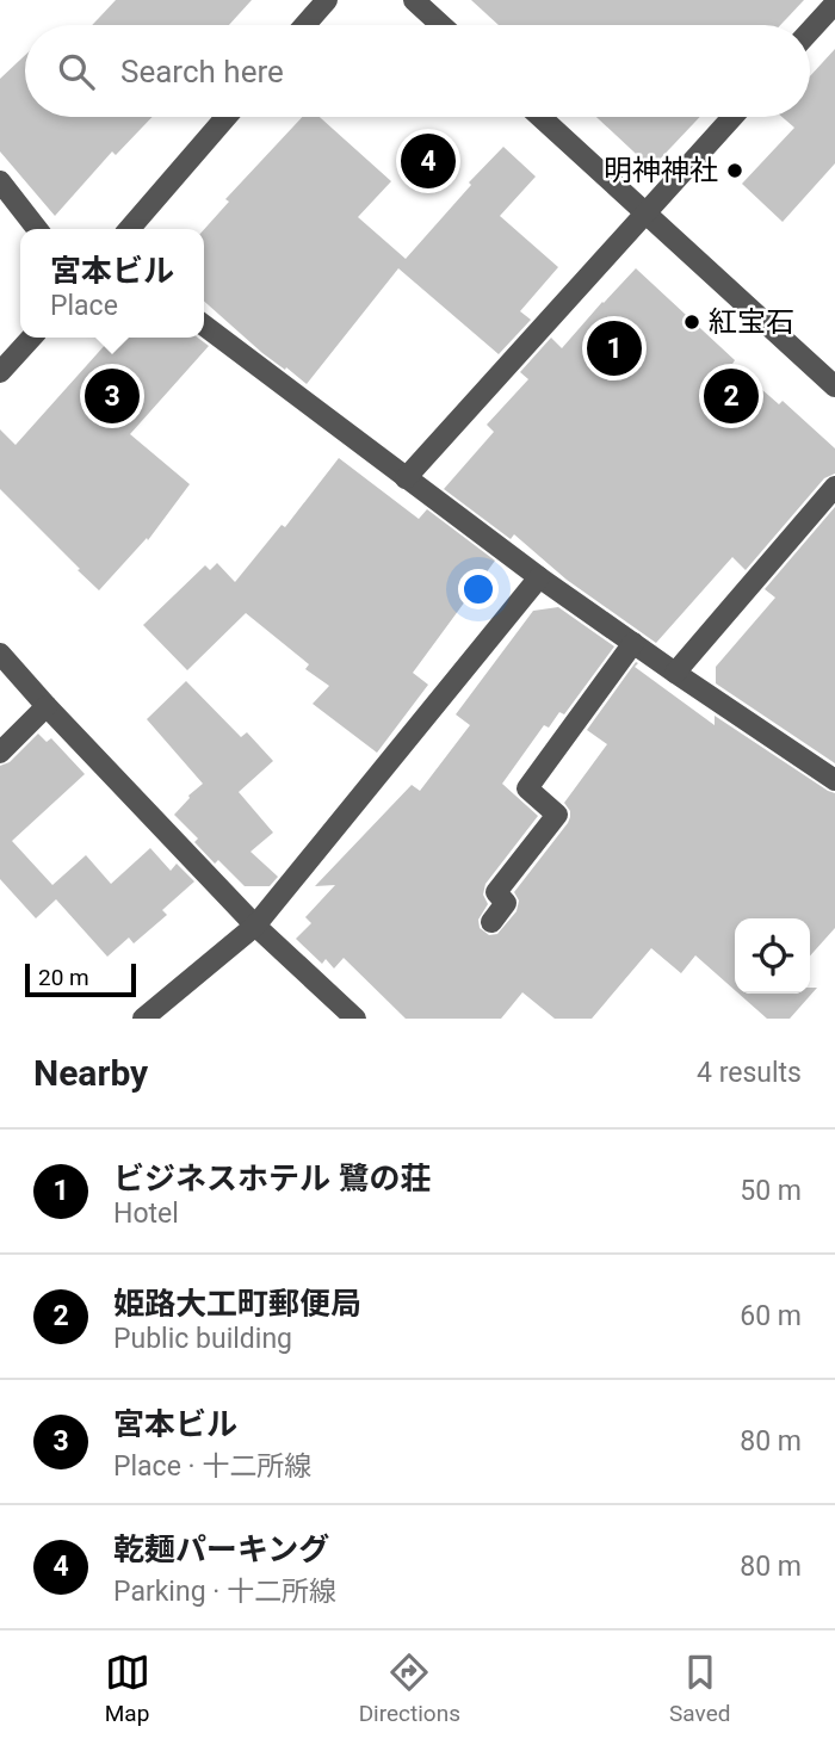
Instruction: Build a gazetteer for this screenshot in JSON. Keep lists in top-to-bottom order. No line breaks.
{"places":["明神神社","紅宝石"],"scale_bar":"20 m","page":{"search":"Search here","pins":["4","1","2","3"],"popup":["宮本ビル","Place"],"scale":"20 m","heading":["Nearby","4 results"],"list":[{"mark":"1","name":"ビジネスホテル 鷺の荘","note":"Hotel","value":"50 m"},{"mark":"2","name":"姫路大工町郵便局","note":"Public building","value":"60 m"},{"mark":"3","name":"宮本ビル","note":"Place · 十二所線","value":"80 m"},{"mark":"4","name":"乾麺パーキング","note":"Parking · 十二所線","value":"80 m"}],"nav":["Map","Directions","Saved"]}}
